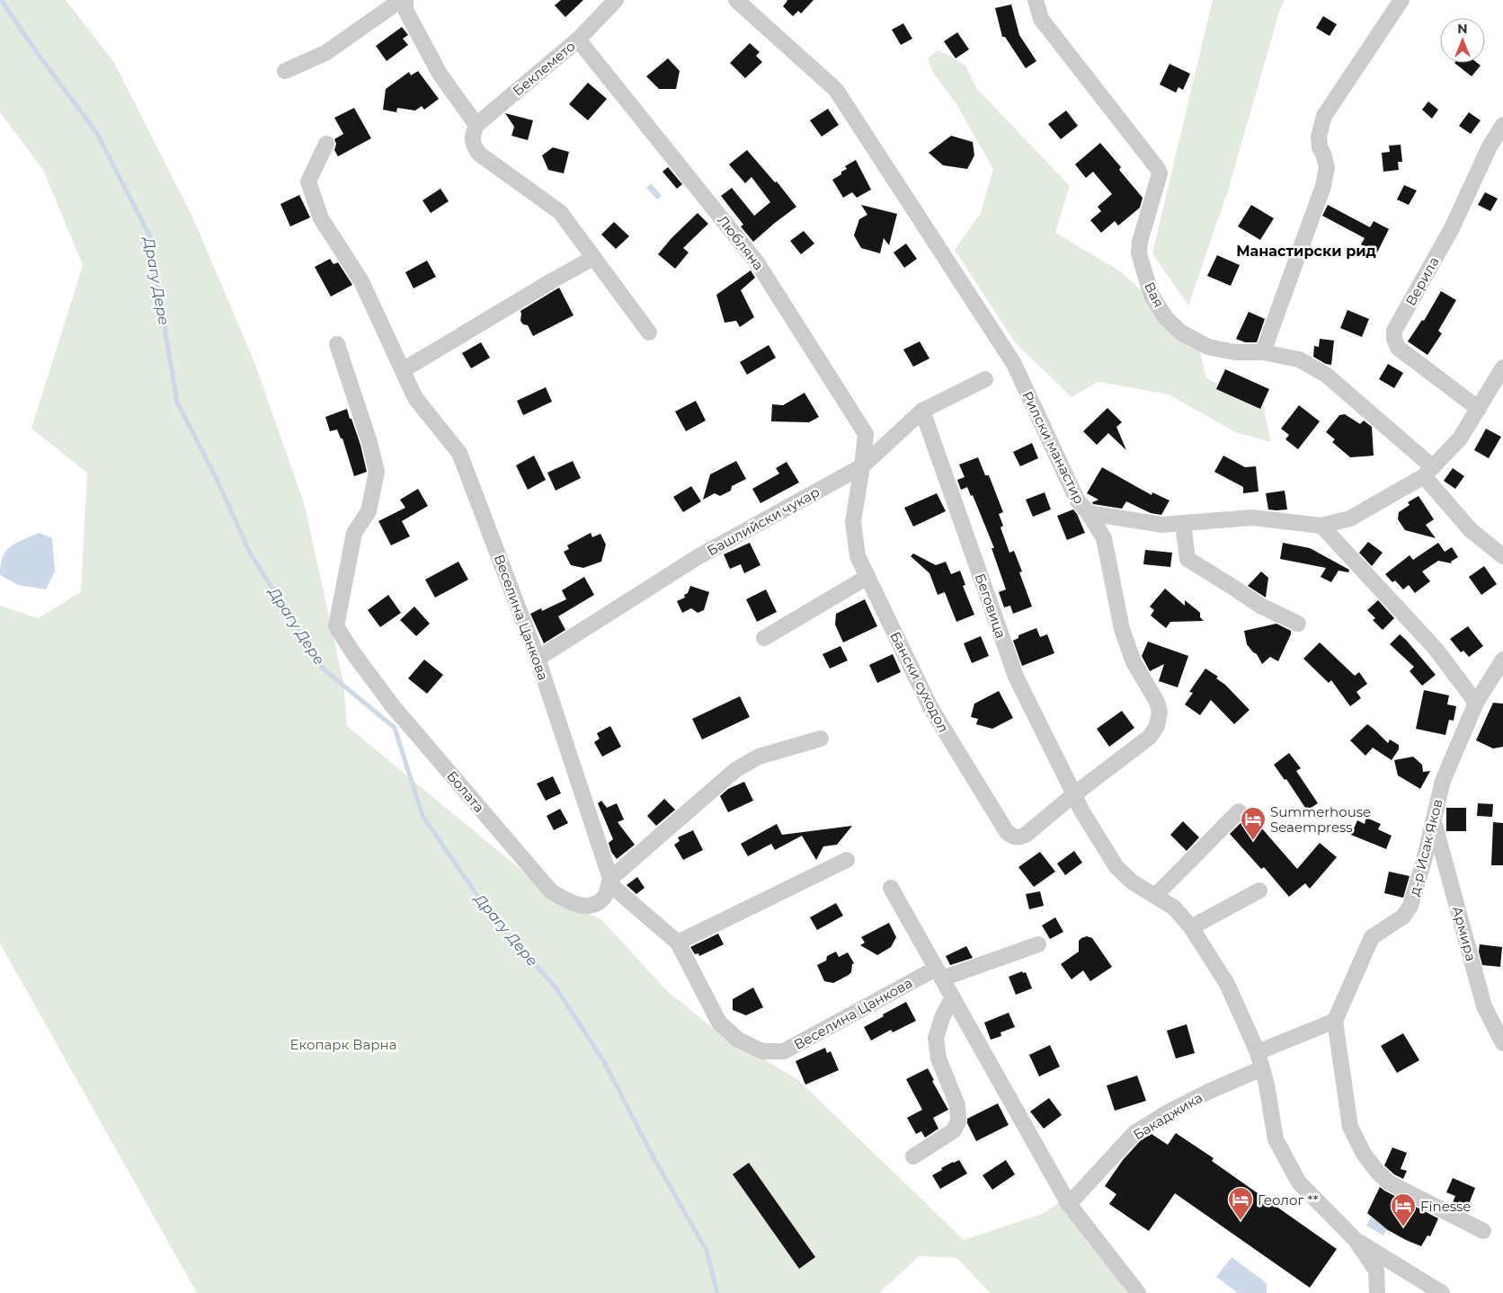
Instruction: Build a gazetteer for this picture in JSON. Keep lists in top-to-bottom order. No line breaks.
{"streets":{"street":["Беклемето","Любляна","Верила","Вая","Рилски манастир","Башлийски чукар","Беговица","Веселина Цанкова","Бански суходол","Болата","д-р Исак Яков","Армира","Бакаджика"]},"crossings":[["Беклемето","Любляна"],["Любляна","Башлийски чукар"],["Любляна","Бански суходол"],["Рилски манастир","Беговица"],["Рилски манастир","Бански суходол"],["Башлийски чукар","Беговица"],["Башлийски чукар","Веселина Цанкова"],["Башлийски чукар","Бански суходол"],["Беговица","Бански суходол"],["Веселина Цанкова","Болата"],["д-р Исак Яков","Армира"]],"districts":["Манастирски рид"],"water":["Драгу Дере"],"parks":["Екопарк Варна"],"places":{"hotel":["Summerhouse Seaempress","Геолог **","Finesse"]},"north":"top"}
